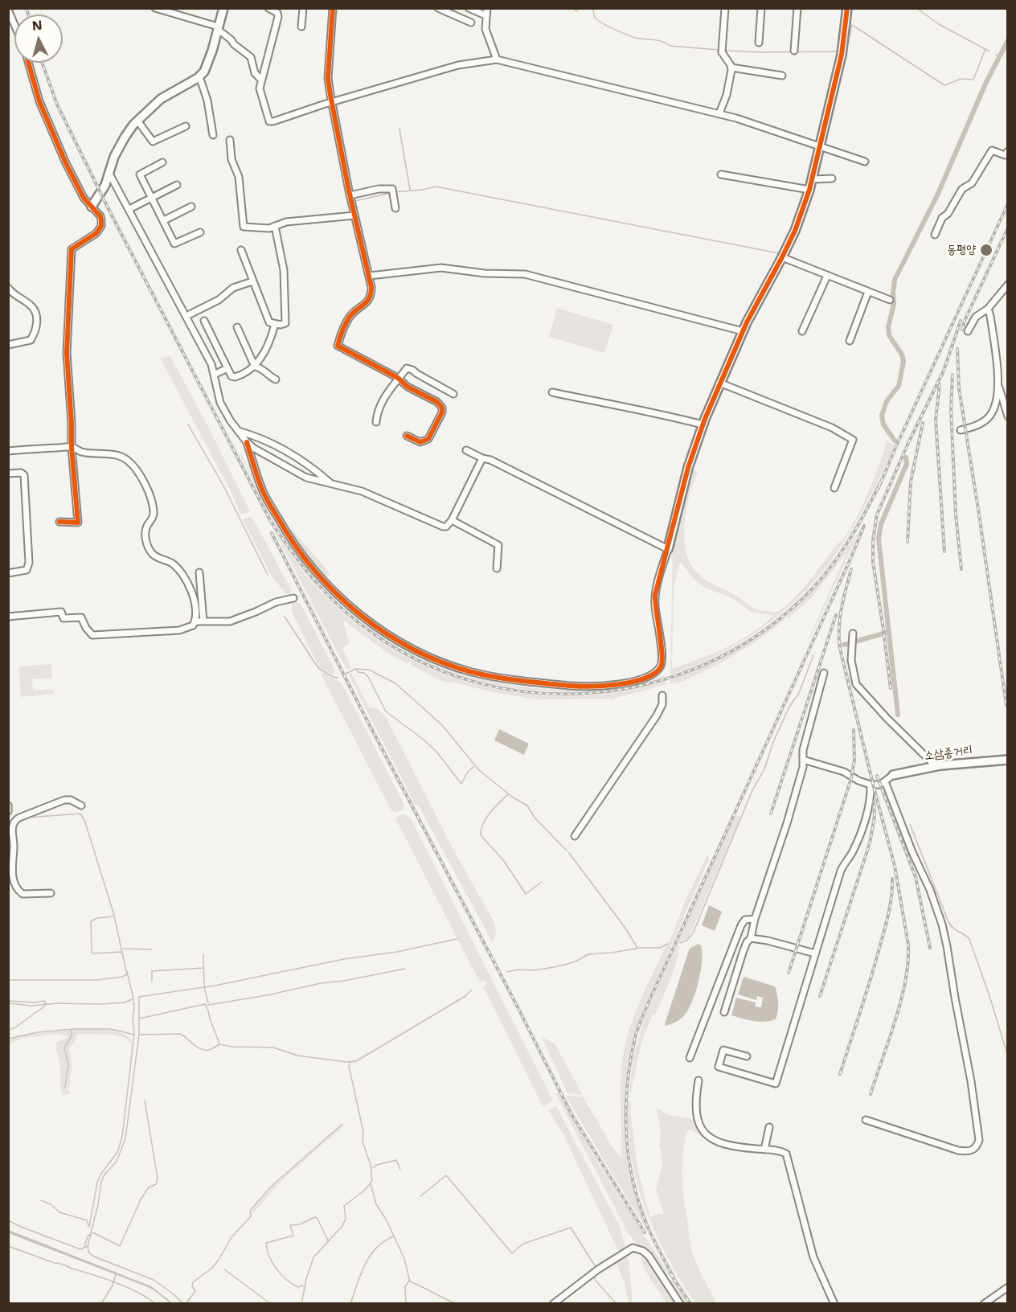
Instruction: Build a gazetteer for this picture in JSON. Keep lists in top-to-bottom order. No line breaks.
{"streets":{"street":["소삼종거리"]},"places":["동평양"],"north":"top"}
